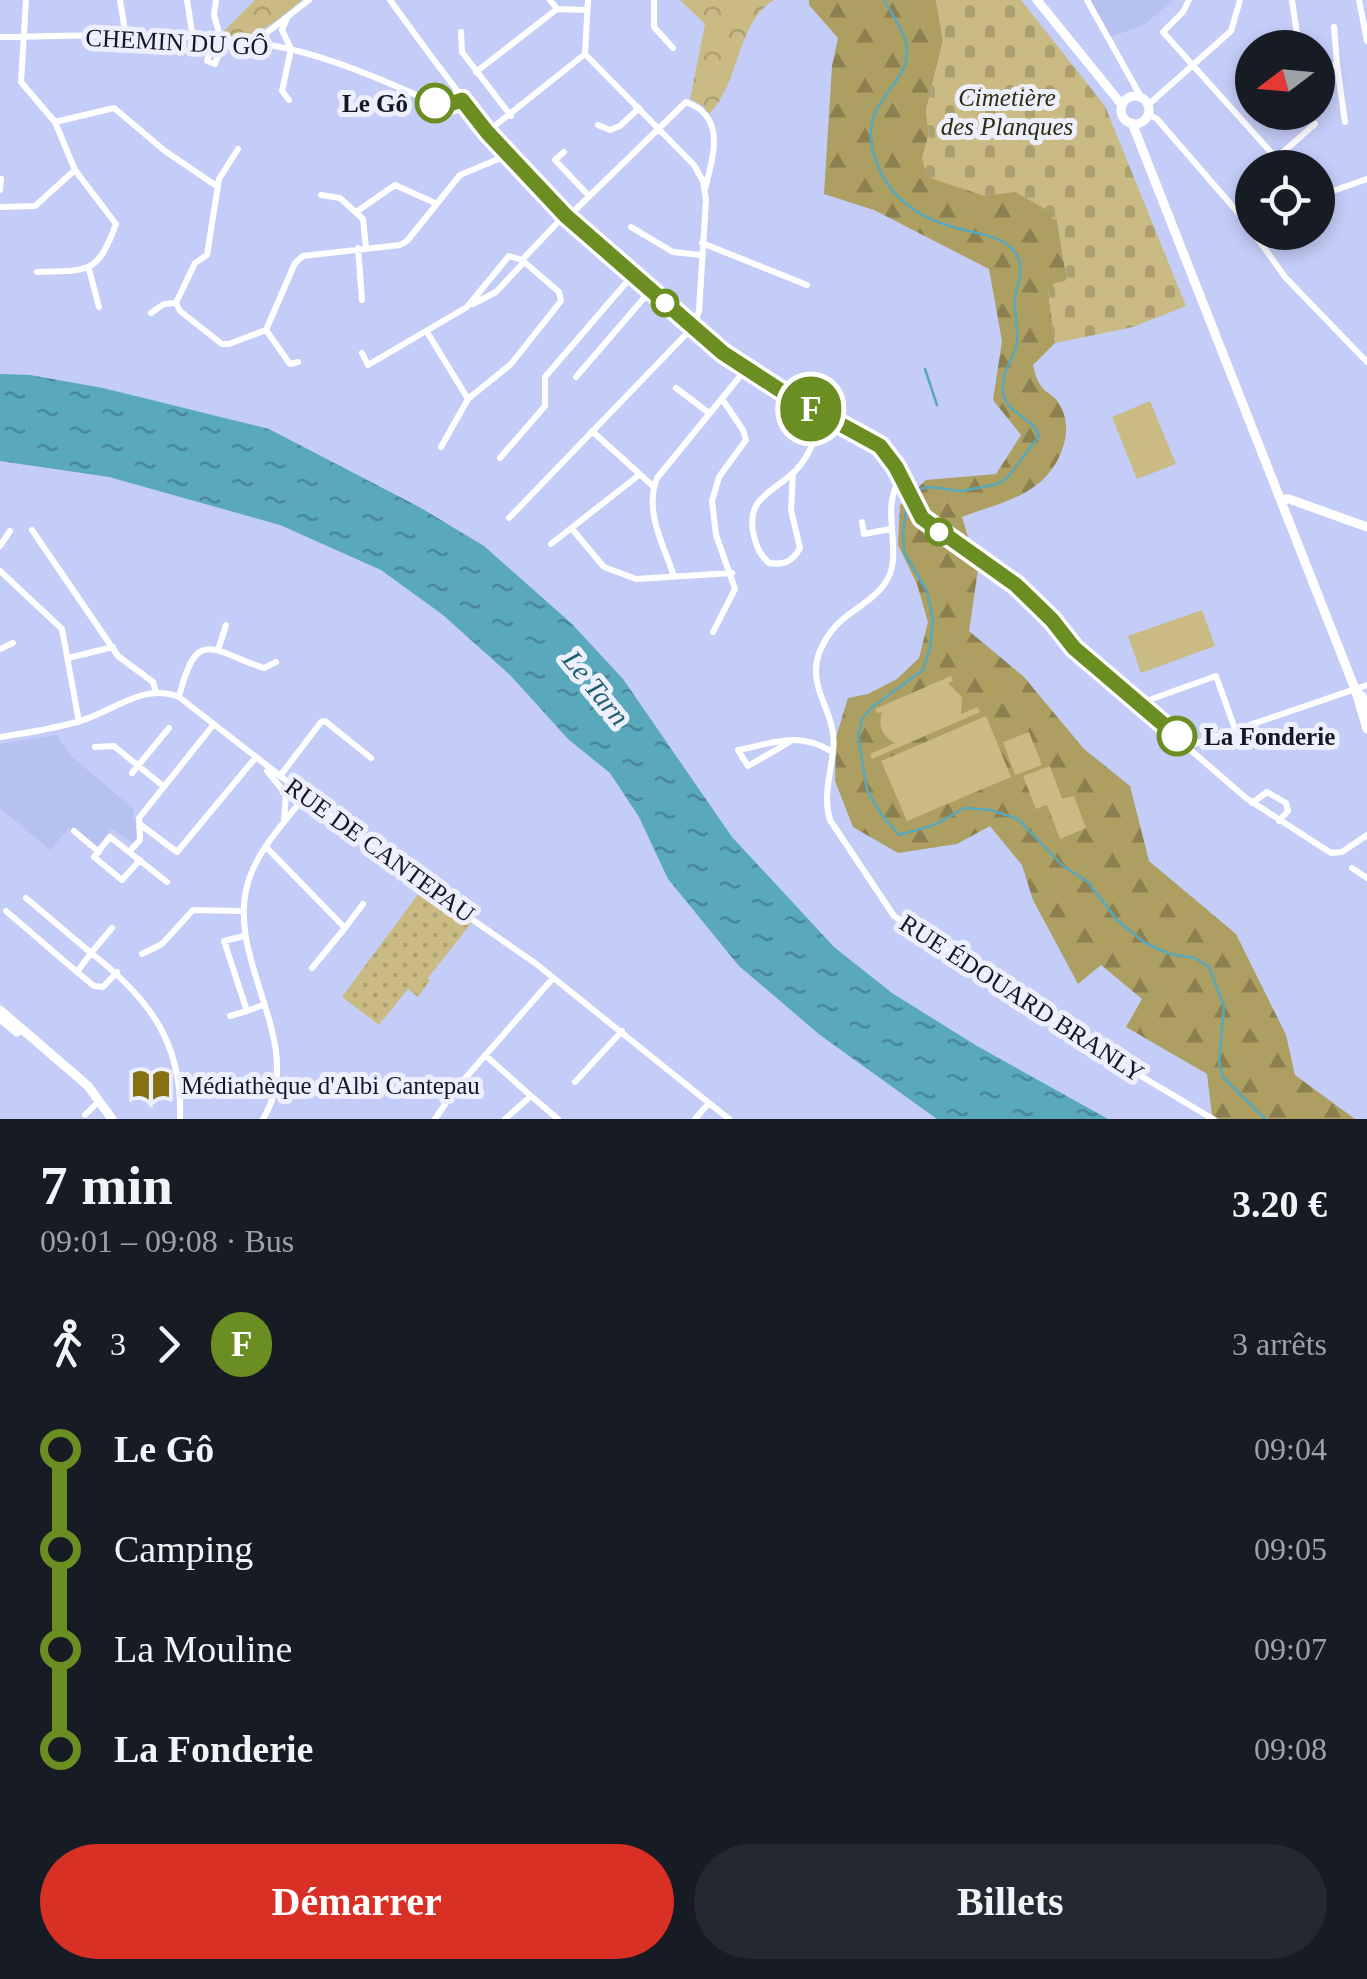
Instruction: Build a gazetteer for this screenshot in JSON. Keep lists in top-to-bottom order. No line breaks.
{"streets":{"street":["CHEMIN DU GÔ","RUE DE CANTEPAU","RUE ÉDOUARD BRANLY"]},"water":["Le Tarn"],"parks":["Cimetière des Planques"],"places":{"other":["Le Gô","La Fonderie"],"library":["Médiathèque d'Albi Cantepau"]},"lines":["bus line F"],"north":"left","page":{"on_map":"F","heading":["7 min","09:01 – 09:08 · Bus","3.20 €"],"legs":["3","F","3 arrêts"],"list":[{"name":"Le Gô","value":"09:04"},{"name":"Camping","value":"09:05"},{"name":"La Mouline","value":"09:07"},{"name":"La Fonderie","value":"09:08"}],"buttons":["Démarrer","Billets"]}}
